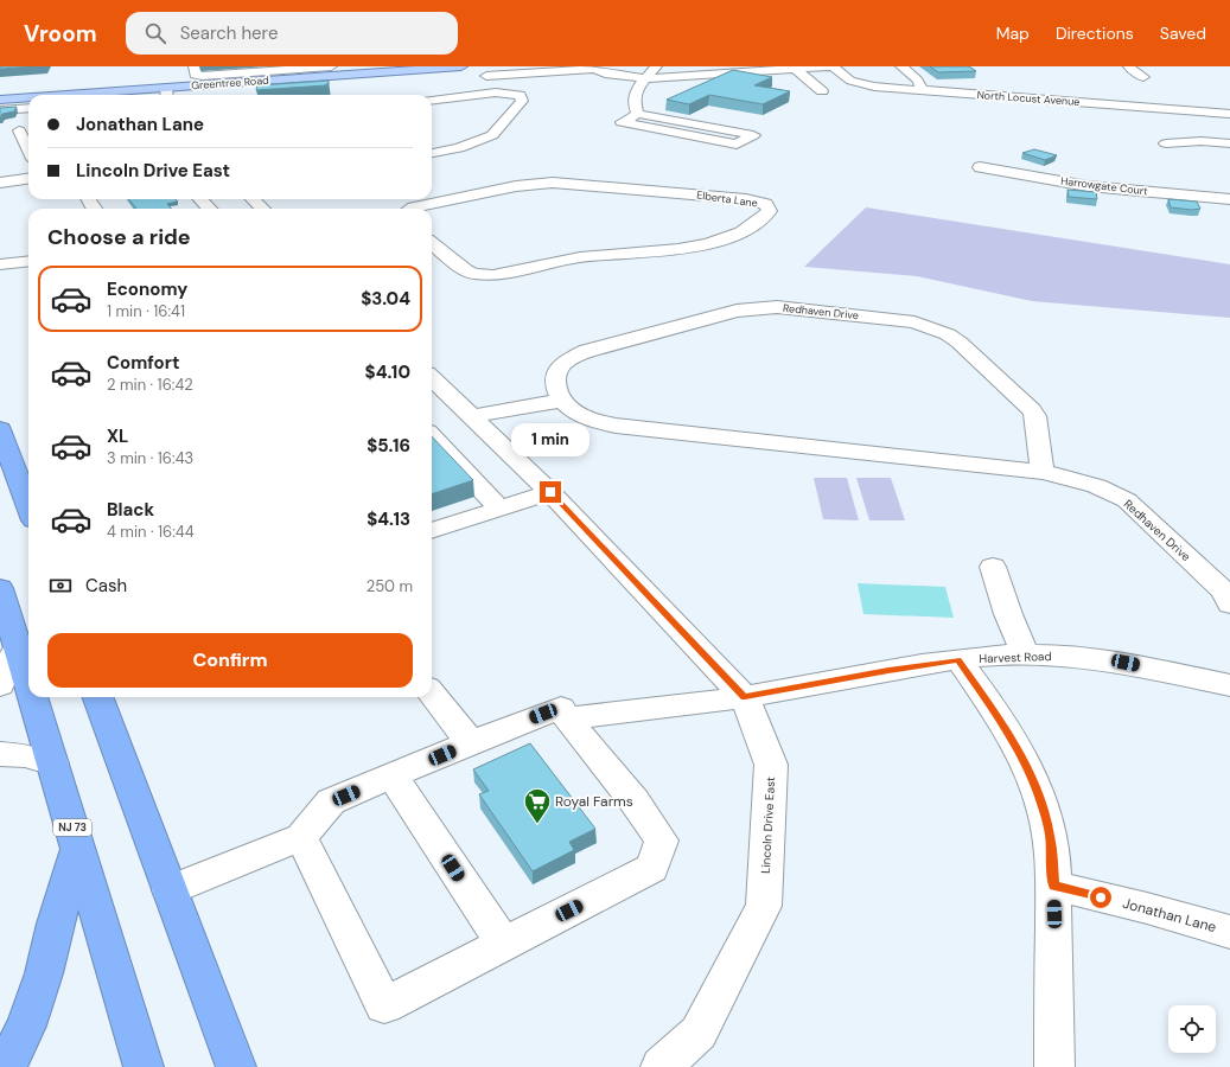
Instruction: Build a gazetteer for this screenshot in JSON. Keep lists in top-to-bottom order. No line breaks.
{"streets":{"highway":["NJ 73"],"main road":["Greentree Road"],"street":["North Locust Avenue","Harrowgate Court","Elberta Lane","Redhaven Drive","Harvest Road","Lincoln Drive East","Jonathan Lane"]},"crossings":[["Harvest Road","Lincoln Drive East"]],"places":{"supermarket":["Royal Farms"]},"page":{"header":"Vroom","search":"Search here","nav":["Map","Directions","Saved"],"banner":["Jonathan Lane","Lincoln Drive East"],"heading":"Choose a ride","list":[{"name":"Economy","note":"1 min · 16:41","value":"$3.04"},{"name":"Comfort","note":"2 min · 16:42","value":"$4.10"},{"name":"XL","note":"3 min · 16:43","value":"$5.16"},{"name":"Black","note":"4 min · 16:44","value":"$4.13"}],"bubble":"1 min","pay":["Cash","250 m"],"buttons":"Confirm"}}
